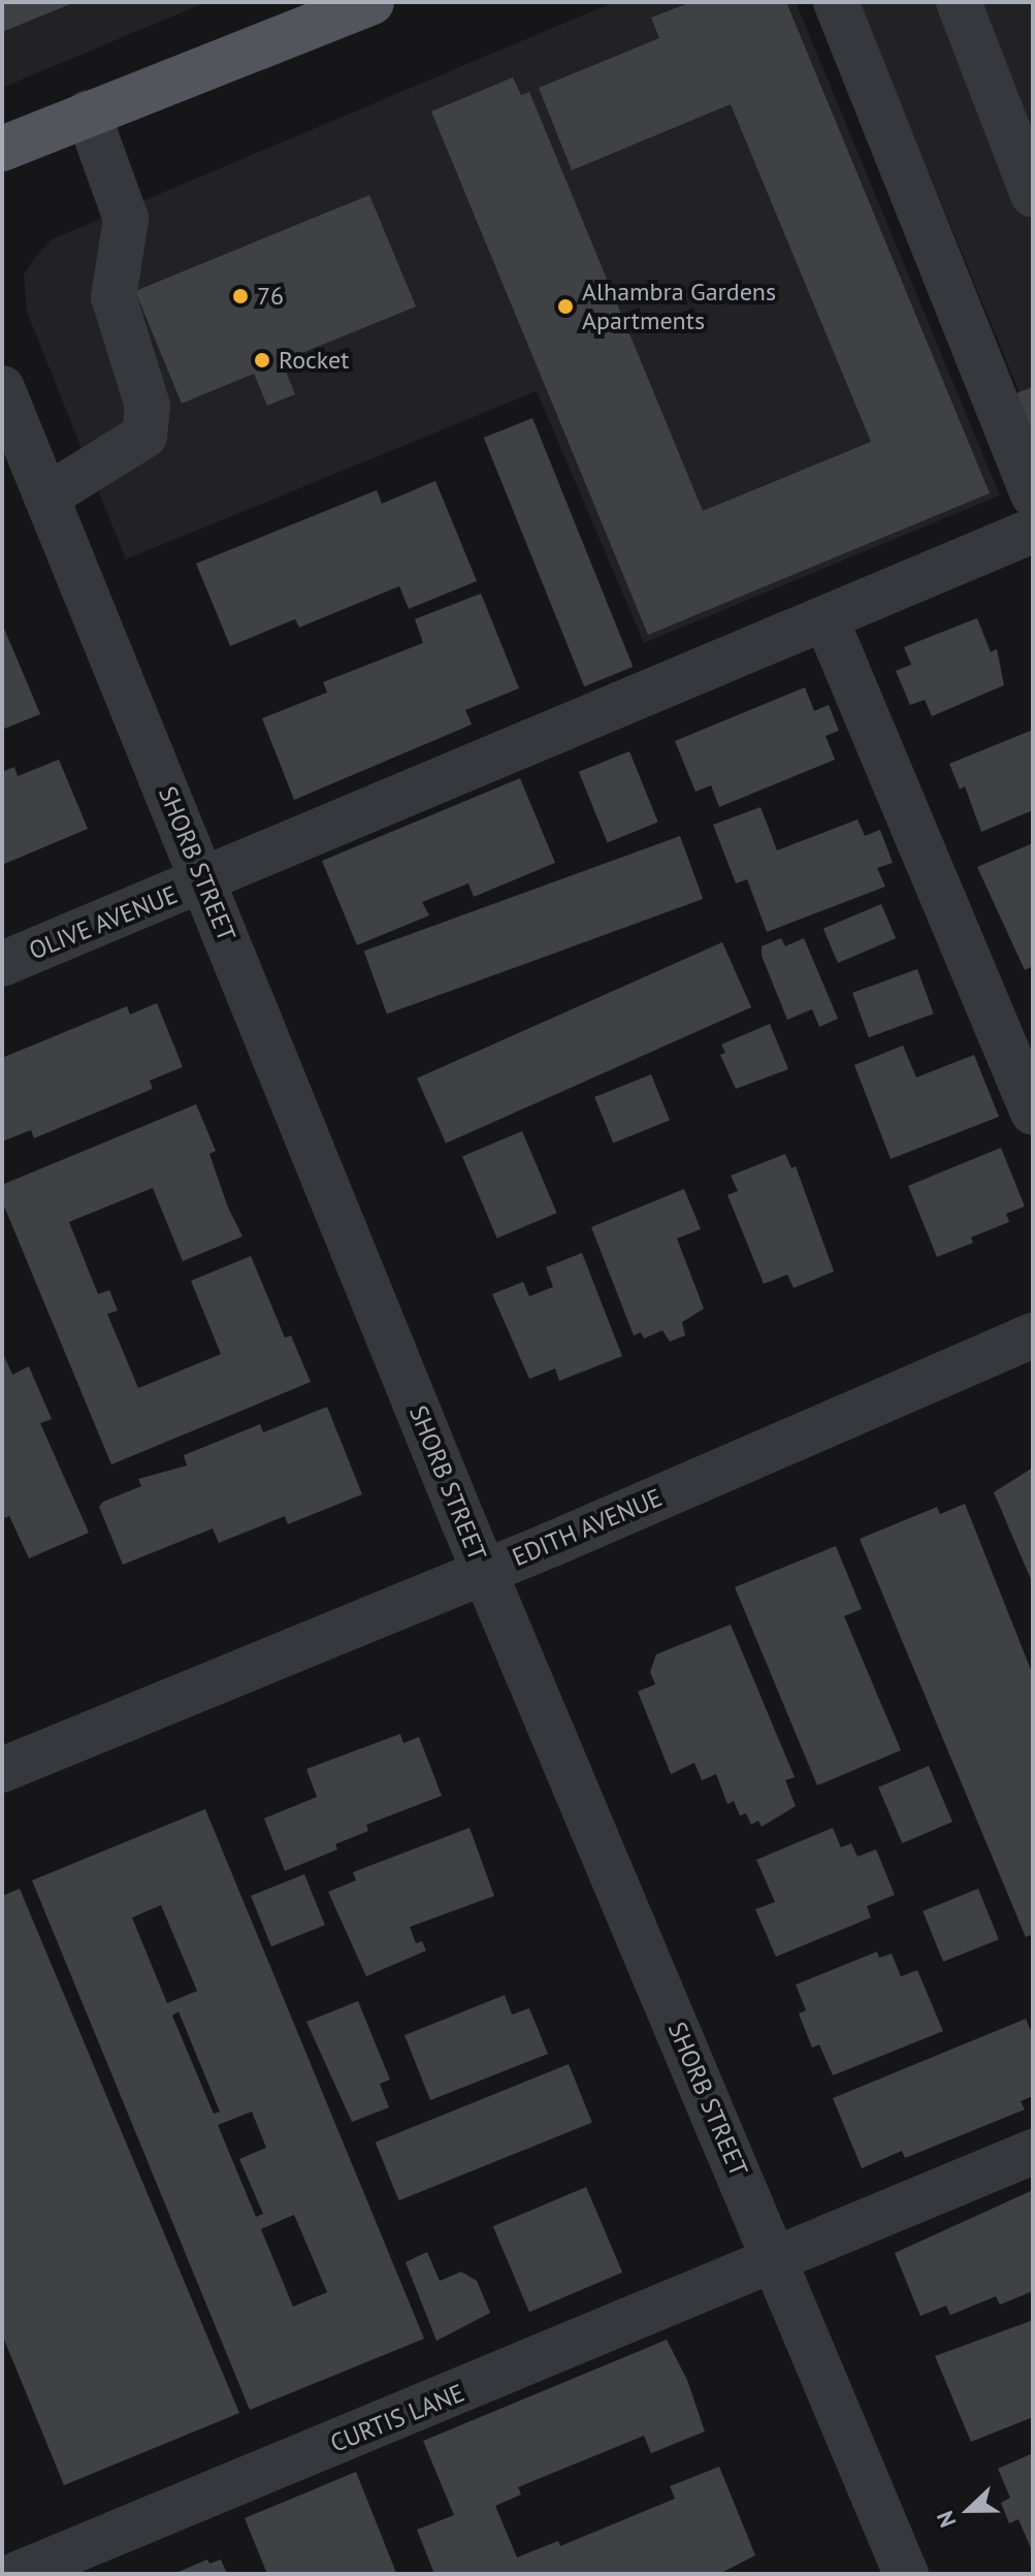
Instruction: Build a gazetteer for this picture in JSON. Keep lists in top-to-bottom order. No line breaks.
{"streets":{"street":["SHORB STREET","OLIVE AVENUE","EDITH AVENUE","CURTIS LANE"]},"crossings":[["SHORB STREET","OLIVE AVENUE"],["SHORB STREET","EDITH AVENUE"],["SHORB STREET","CURTIS LANE"]],"places":["76","Alhambra Gardens Apartments","Rocket"],"north":"left"}
